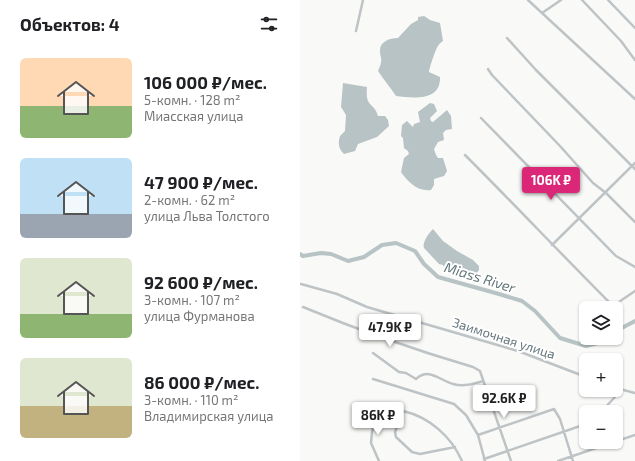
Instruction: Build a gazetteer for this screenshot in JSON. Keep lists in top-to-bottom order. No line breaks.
{"streets":{"street":["Заимочная улица"]},"water":["Miass River"],"page":{"heading":"Объектов: 4","list":[{"name":"106 000 ₽/мес.","note":"5-комн. · 128 m² · Миасская улица"},{"name":"47 900 ₽/мес.","note":"2-комн. · 62 m² · улица Льва Толстого"},{"name":"92 600 ₽/мес.","note":"3-комн. · 107 m² · улица Фурманова"},{"name":"86 000 ₽/мес.","note":"3-комн. · 110 m² · Владимирская улица"}],"price":["106K ₽","47.9K ₽","92.6K ₽","86K ₽"],"map_buttons":["+","−"]}}
